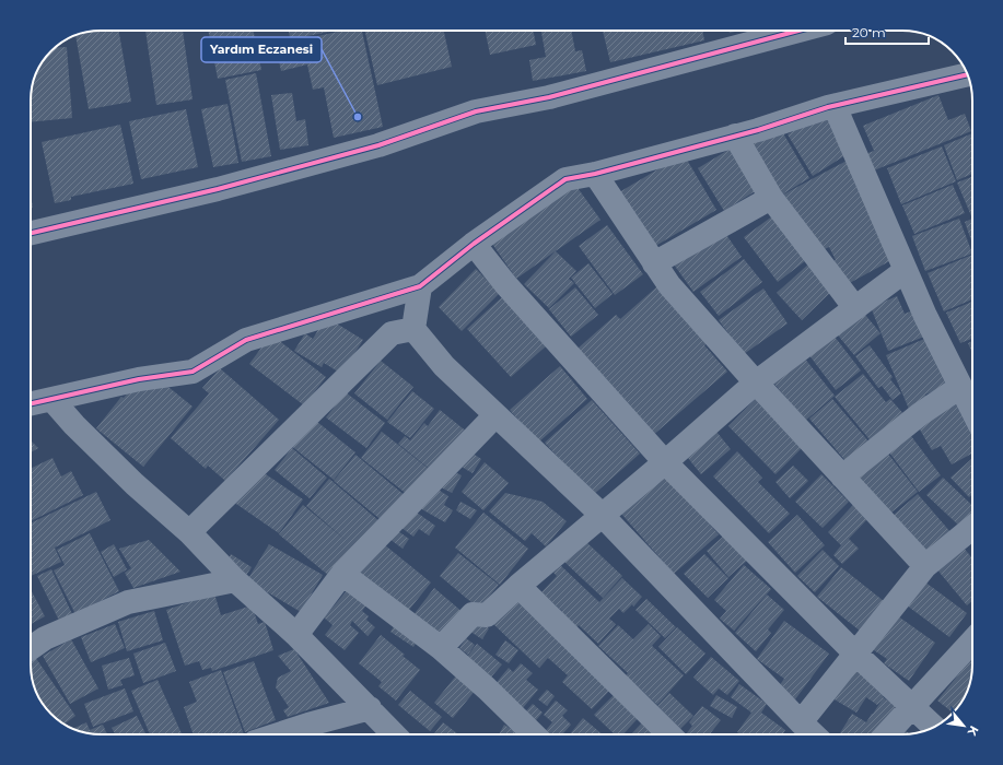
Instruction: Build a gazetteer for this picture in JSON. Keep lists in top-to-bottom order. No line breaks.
{"places":["Yardım Eczanesi"],"scale_bar":"20 m","north":"bottom right"}
